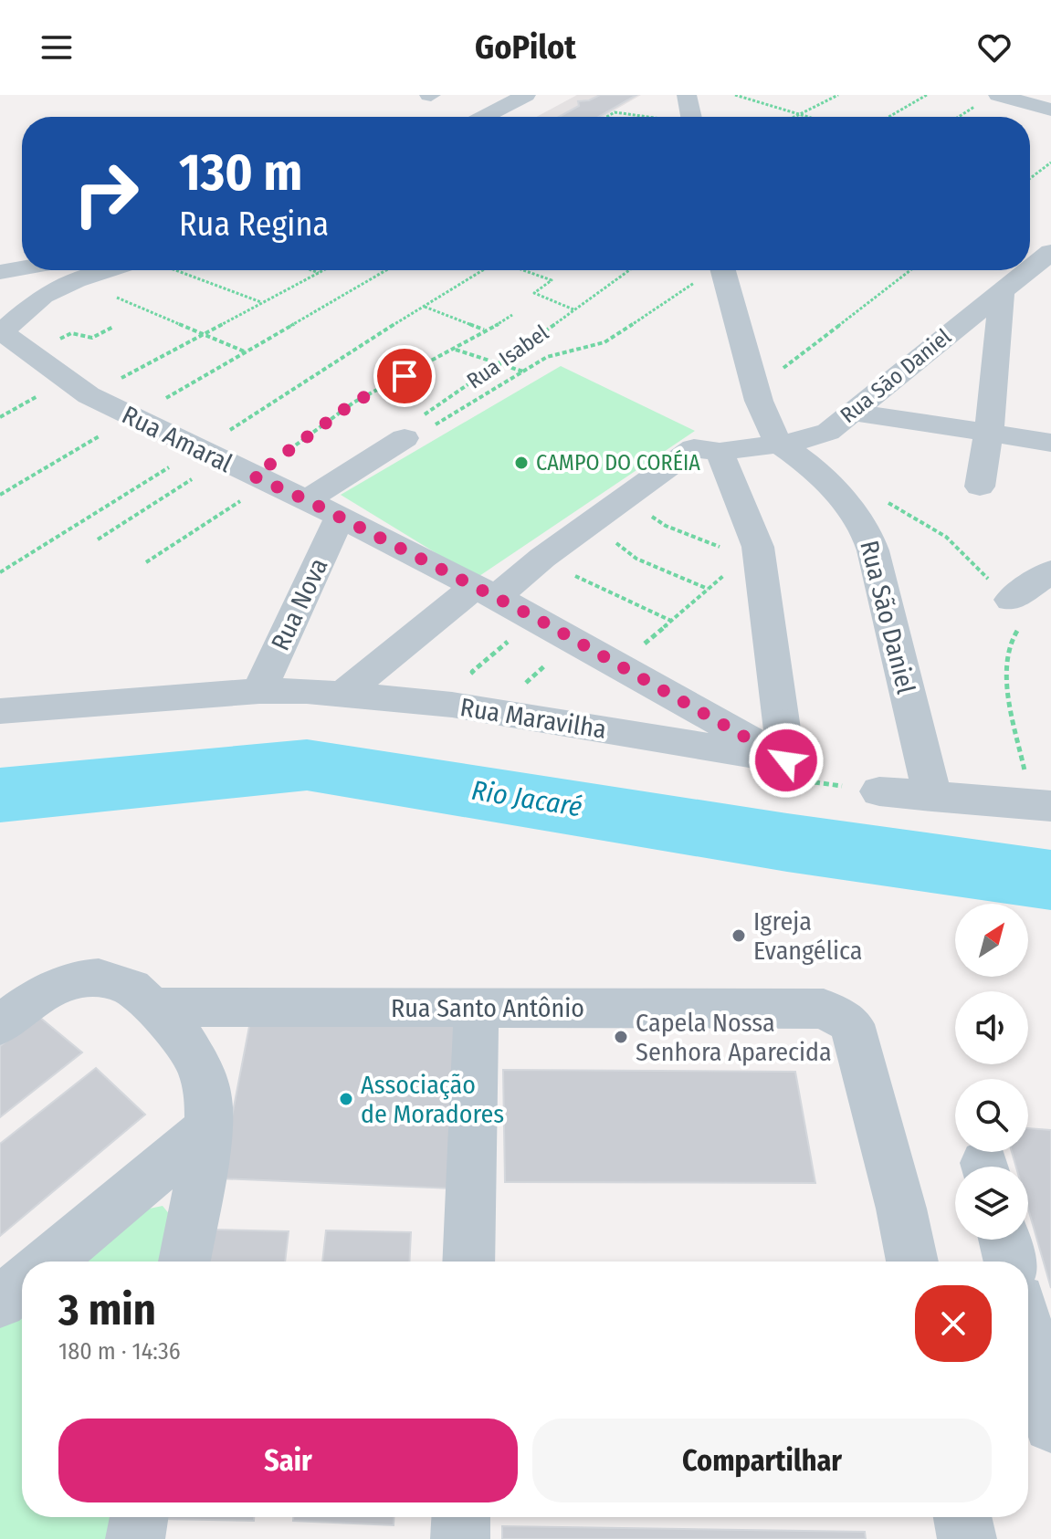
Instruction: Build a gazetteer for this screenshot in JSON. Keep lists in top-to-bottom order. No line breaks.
{"streets":{"street":["Rua Sāo Daniel","Rua Amaral","Rua Nova","Rua São Daniel","Rua Maravilha","Rua Santo Antônio"],"path":["Rua Isabel"]},"crossings":[["Rua Sāo Daniel","Rua São Daniel"],["Rua Amaral","Rua Nova"],["Rua Amaral","Rua Maravilha"],["Rua Nova","Rua Maravilha"]],"water":["Rio Jacaré"],"places":["CAMPO DO CORÉIA","Igreja Evangélica","Capela Nossa Senhora Aparecida","Associação de Moradores"],"north":"top right","page":{"header":"GoPilot","turn":["130 m","Rua Regina"],"heading":["3 min","180 m · 14:36"],"buttons":["Sair","Compartilhar"]}}
